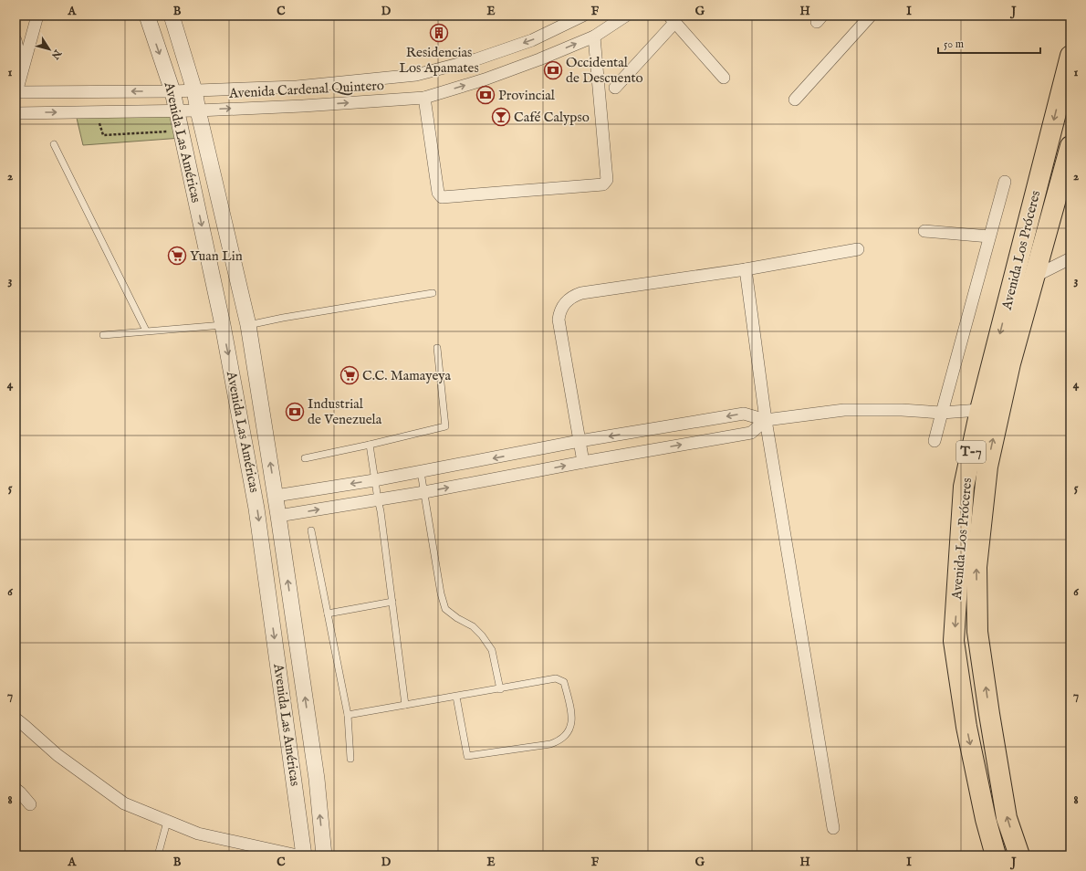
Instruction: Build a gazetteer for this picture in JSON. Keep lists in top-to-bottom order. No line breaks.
{"streets":{"highway":["Avenida Los Próceres","T-7"],"street":["Avenida Cardenal Quintero","Avenida Las Américas"]},"crossings":[["Avenida Cardenal Quintero","Avenida Las Américas"]],"places":{"building":["Residencias Los Apamates"],"bank":["Occidental de Descuento","Provincial","Industrial de Venezuela"],"bar":["Café Calypso"],"supermarket":["Yuan Lin","C.C. Mamayeya"]},"scale_bar":"50 m","north":"bottom right","grid":{"columns":["A","B","C","D","E","F","G","H","I","J"],"rows":["1","2","3","4","5","6","7","8"]}}
